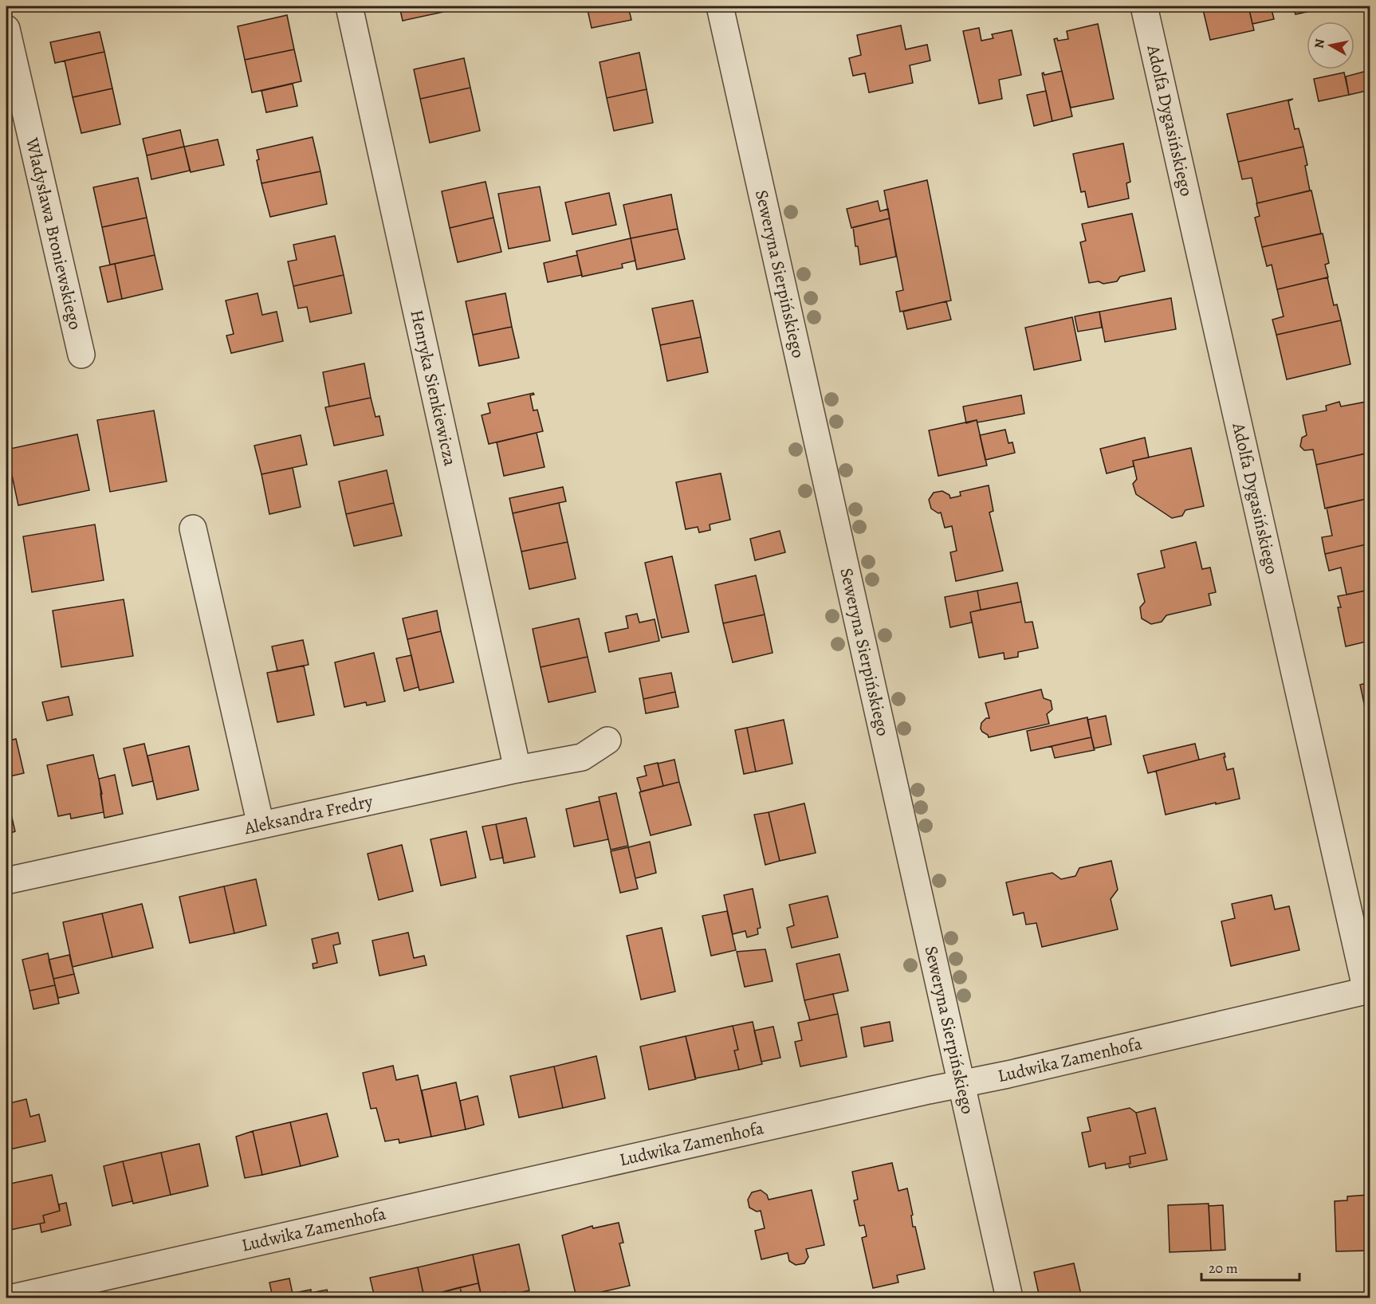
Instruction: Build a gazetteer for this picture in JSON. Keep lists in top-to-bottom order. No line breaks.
{"streets":{"street":["Adolfa Dygasińskiego","Władysława Broniewskiego","Seweryna Sierpińskiego","Henryka Sienkiewicza","Aleksandra Fredry","Ludwika Zamenhofa"]},"crossings":[["Adolfa Dygasińskiego","Ludwika Zamenhofa"],["Seweryna Sierpińskiego","Ludwika Zamenhofa"],["Henryka Sienkiewicza","Aleksandra Fredry"]],"scale_bar":"20 m","north":"left"}
